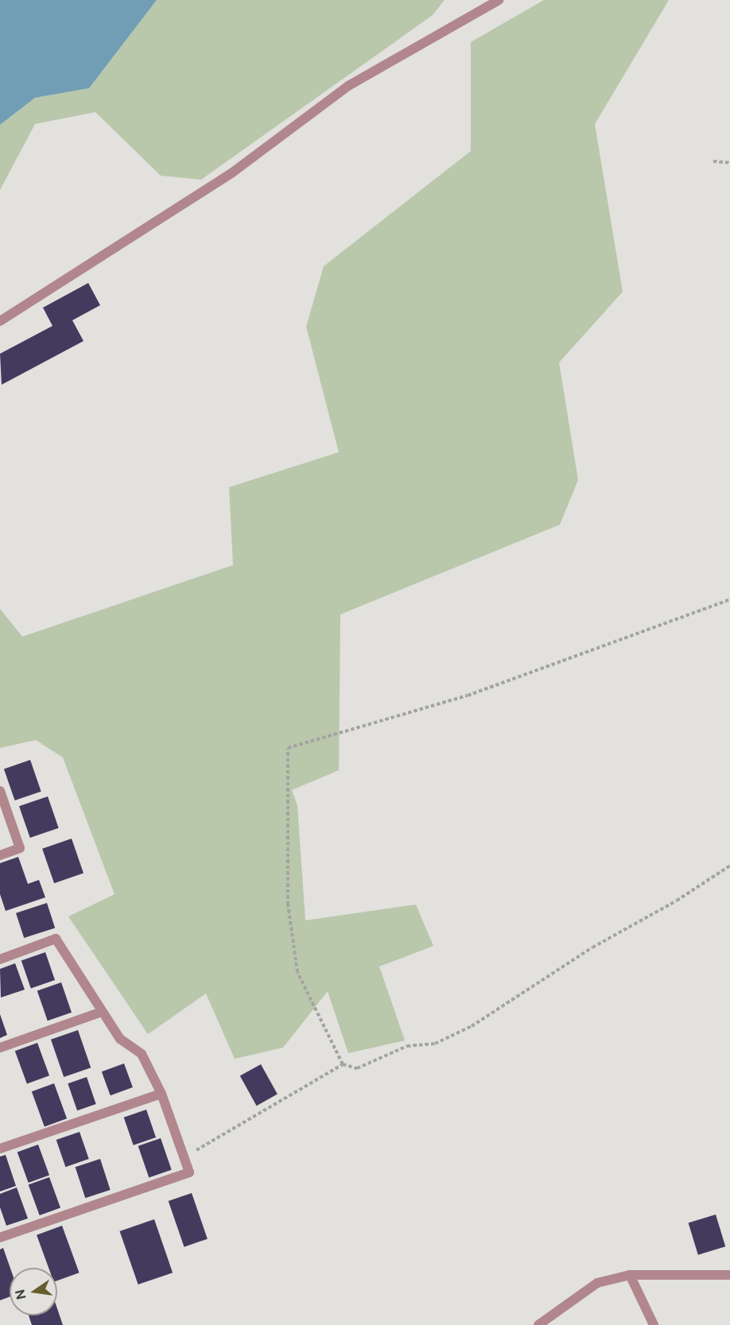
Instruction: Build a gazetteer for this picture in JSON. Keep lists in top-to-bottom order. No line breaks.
{"north":"left"}
